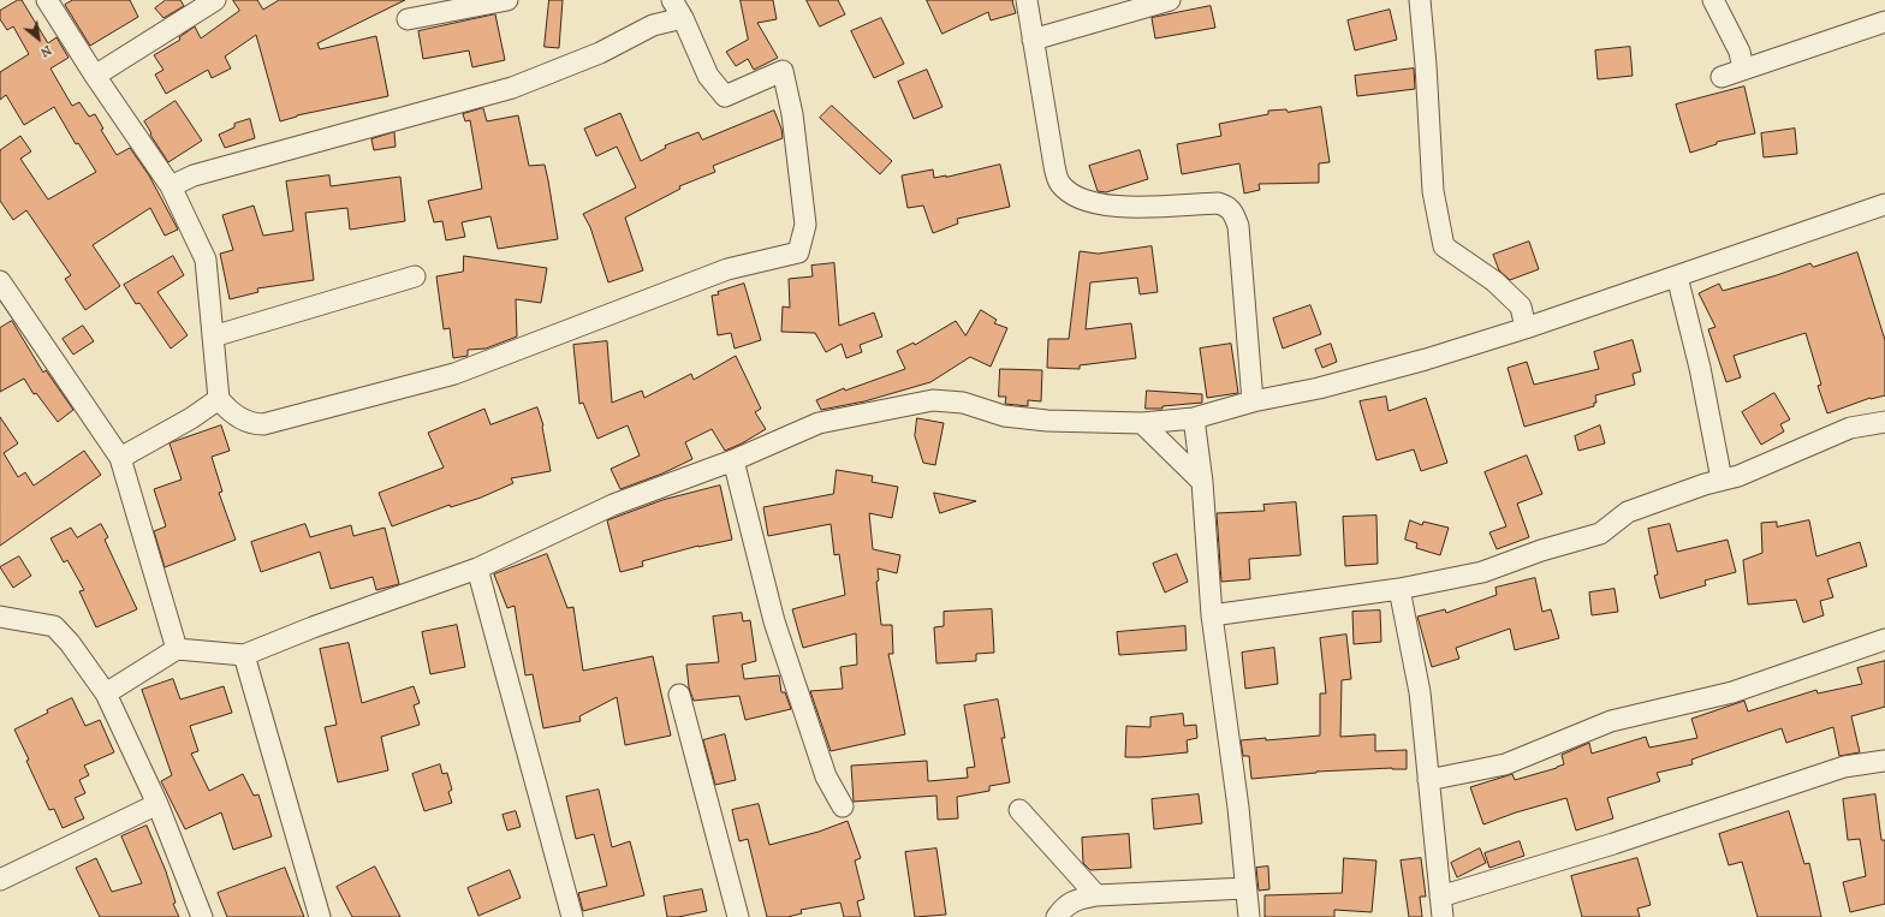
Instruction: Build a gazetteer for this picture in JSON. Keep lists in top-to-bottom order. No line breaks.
{"north":"bottom right"}
